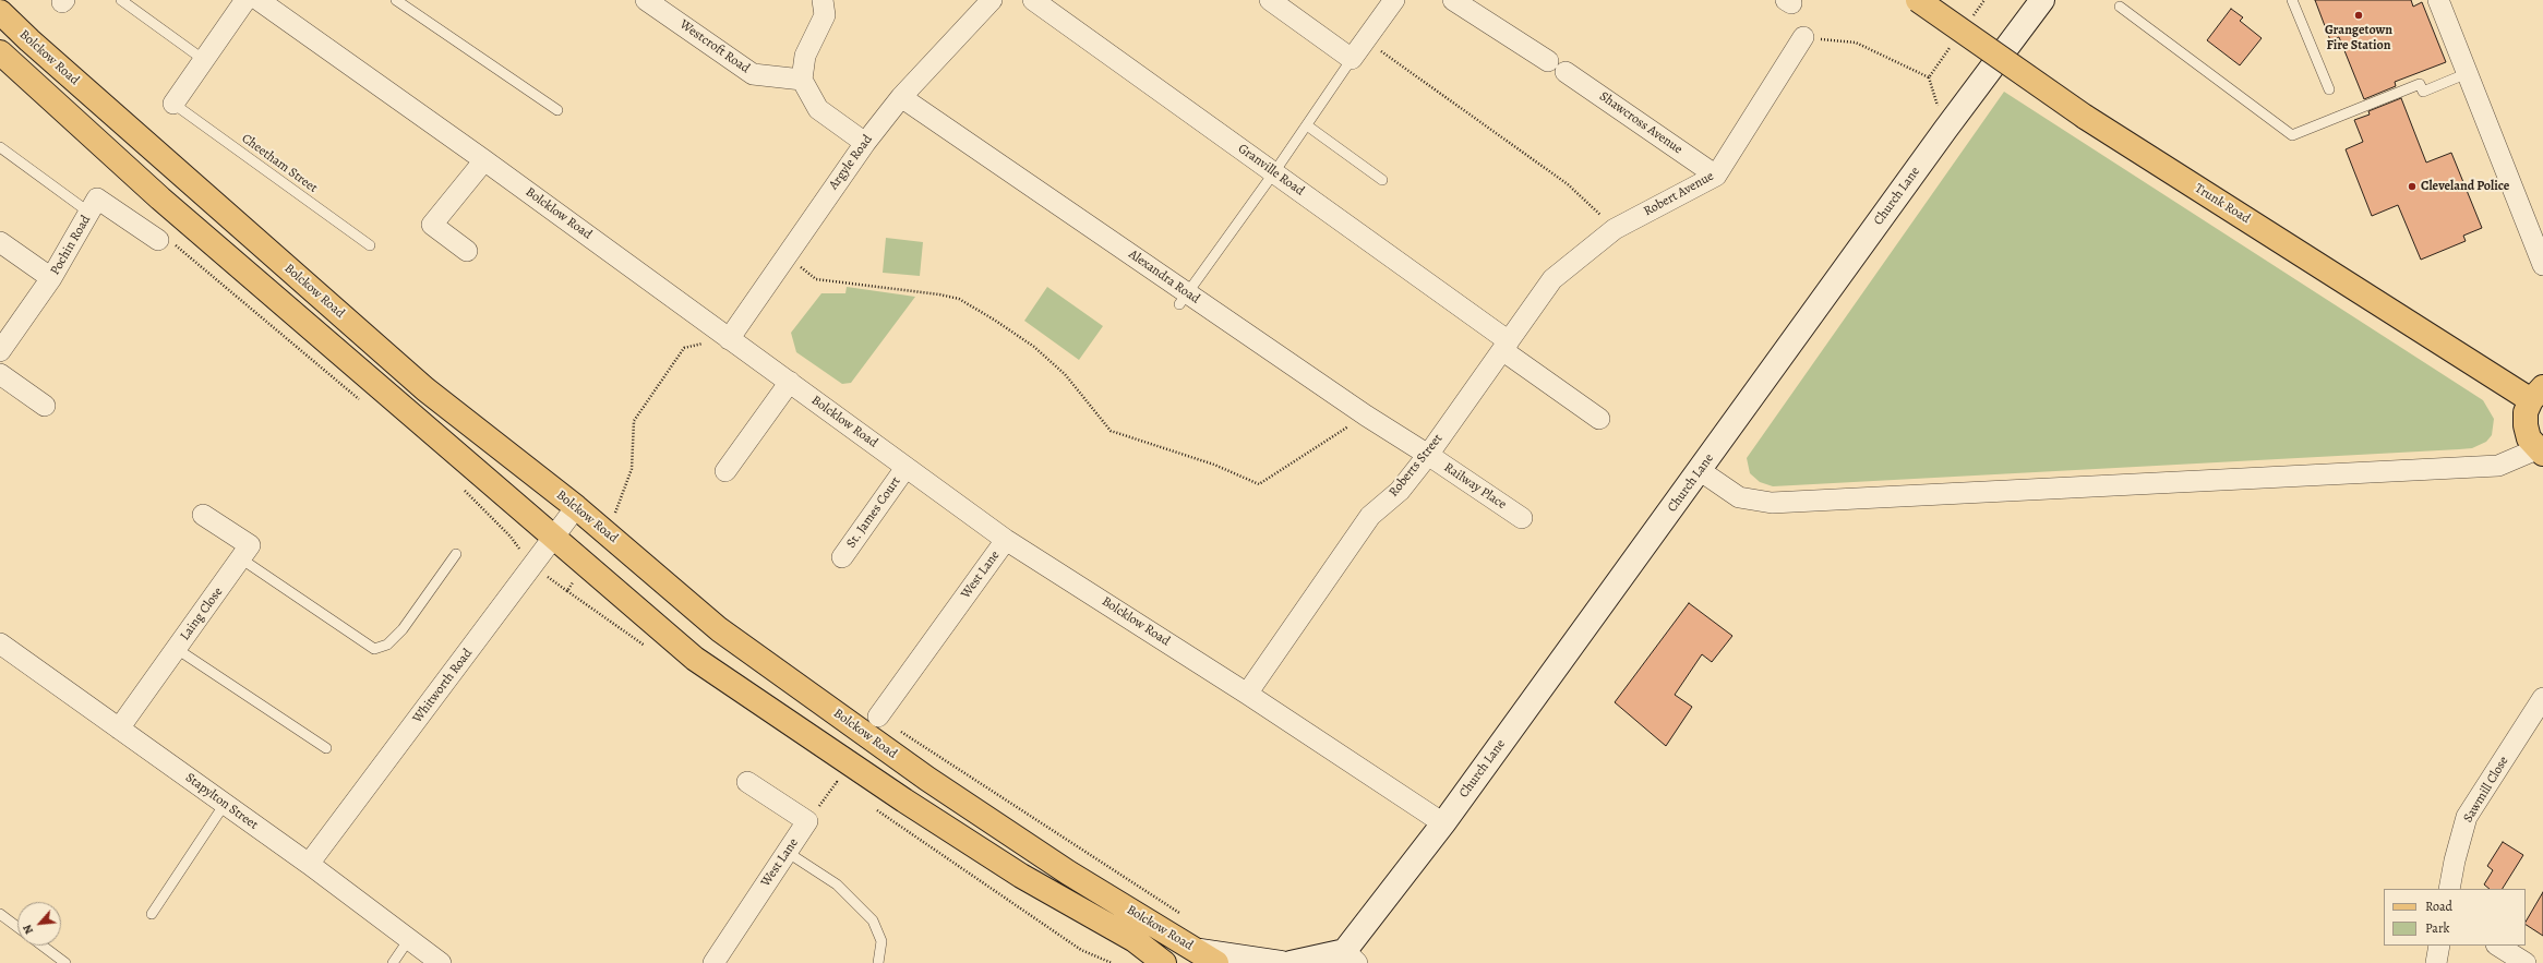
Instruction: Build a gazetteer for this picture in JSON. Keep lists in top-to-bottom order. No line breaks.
{"streets":{"main road":["Bolckow Road","Trunk Road"],"street":["Westcroft Road","Shawcross Avenue","Argyle Road","Granville Road","Robert Avenue","Church Lane","Bolcklow Road","Pochin Road","Alexandra Road","Roberts Street","Railway Place","St. James Court","West Lane","Laing Close","Whitworth Road","Sawmill Close","Stapylton Street"],"lane":["Cheetham Street"]},"crossings":[["Bolckow Road","Whitworth Road"],["Shawcross Avenue","Robert Avenue"],["Argyle Road","Bolcklow Road"],["Argyle Road","Alexandra Road"],["Granville Road","Roberts Street"],["Robert Avenue","Roberts Street"],["Church Lane","Bolcklow Road"],["Bolcklow Road","Roberts Street"],["Bolcklow Road","St. James Court"],["Bolcklow Road","West Lane"],["Alexandra Road","Roberts Street"],["Alexandra Road","Railway Place"],["Roberts Street","Railway Place"],["Laing Close","Stapylton Street"],["Whitworth Road","Stapylton Street"]],"places":["Grangetown Fire Station","Cleveland Police"],"legend":["Road","Park"],"north":"bottom left"}
